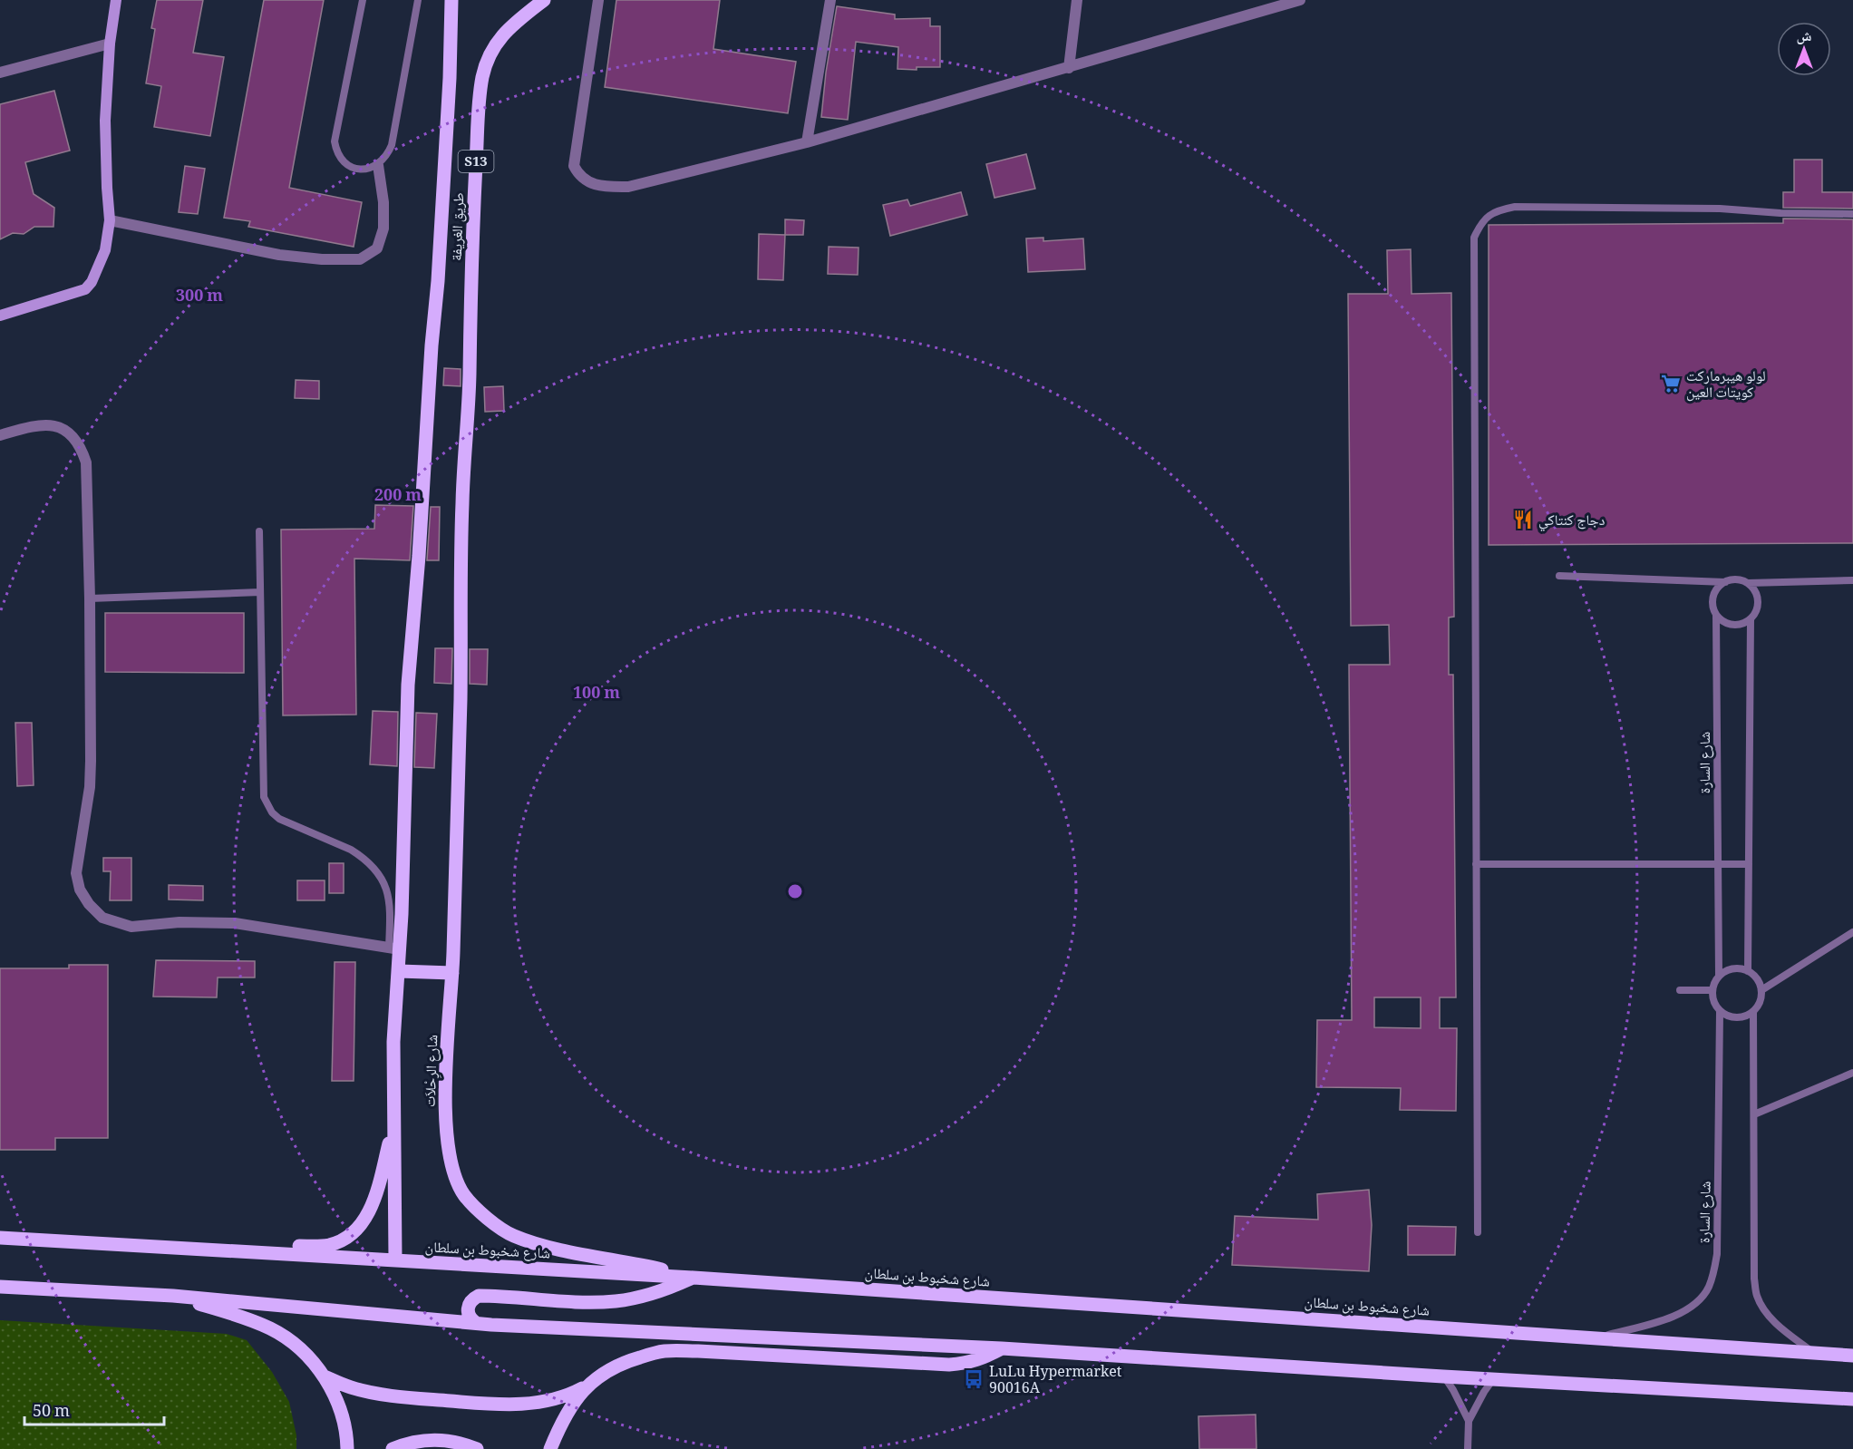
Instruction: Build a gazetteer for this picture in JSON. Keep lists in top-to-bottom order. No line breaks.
{"streets":{"main road":["S13","طريق الغريفة","شارع الرِحْلاَت","شارع شخبوط بن سلطان"],"lane":["شارع السارة"]},"crossings":[["طريق الغريفة","شارع الرِحْلاَت"],["شارع السارة","شارع شخبوط بن سلطان"],["شارع الرِحْلاَت","شارع شخبوط بن سلطان"]],"places":{"supermarket":["لولو هيبرماركت كويتات العين"],"restaurant":["دجاج كنتاكي"],"bus stop":["LuLu Hypermarket 90016A"]},"scale_bar":"50 m","north":"top","rings":["300 m","200 m","100 m"]}
